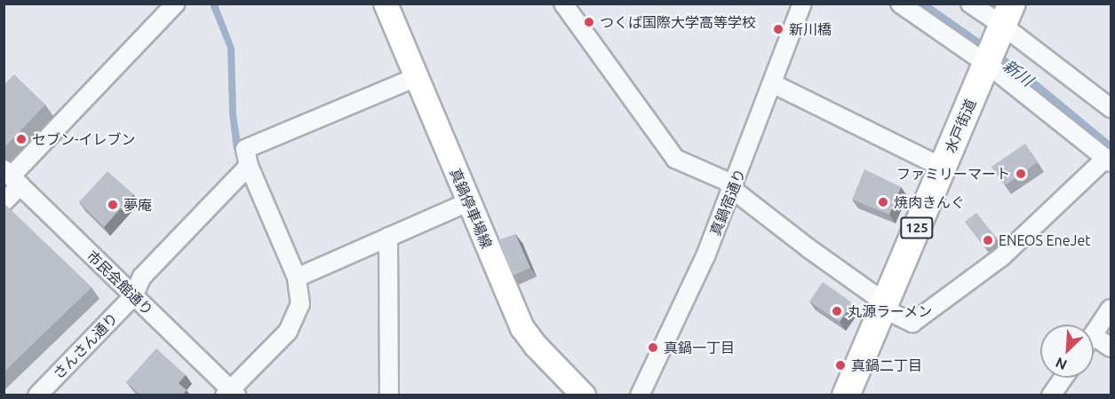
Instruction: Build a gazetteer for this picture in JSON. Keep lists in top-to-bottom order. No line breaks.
{"streets":{"highway":["水戸街道","125"],"main road":["真鍋停車場線"],"street":["真鍋宿通り","市民会館通り","さんさん通り"]},"crossings":[["市民会館通り","さんさん通り"]],"water":["新川"],"places":["つくば国際大学高等学校","新川橋","セブン-イレブン","ファミリーマート","焼肉きんぐ","夢庵","ENEOS EneJet","丸源ラーメン","真鍋一丁目","真鍋二丁目"],"north":"bottom left"}
